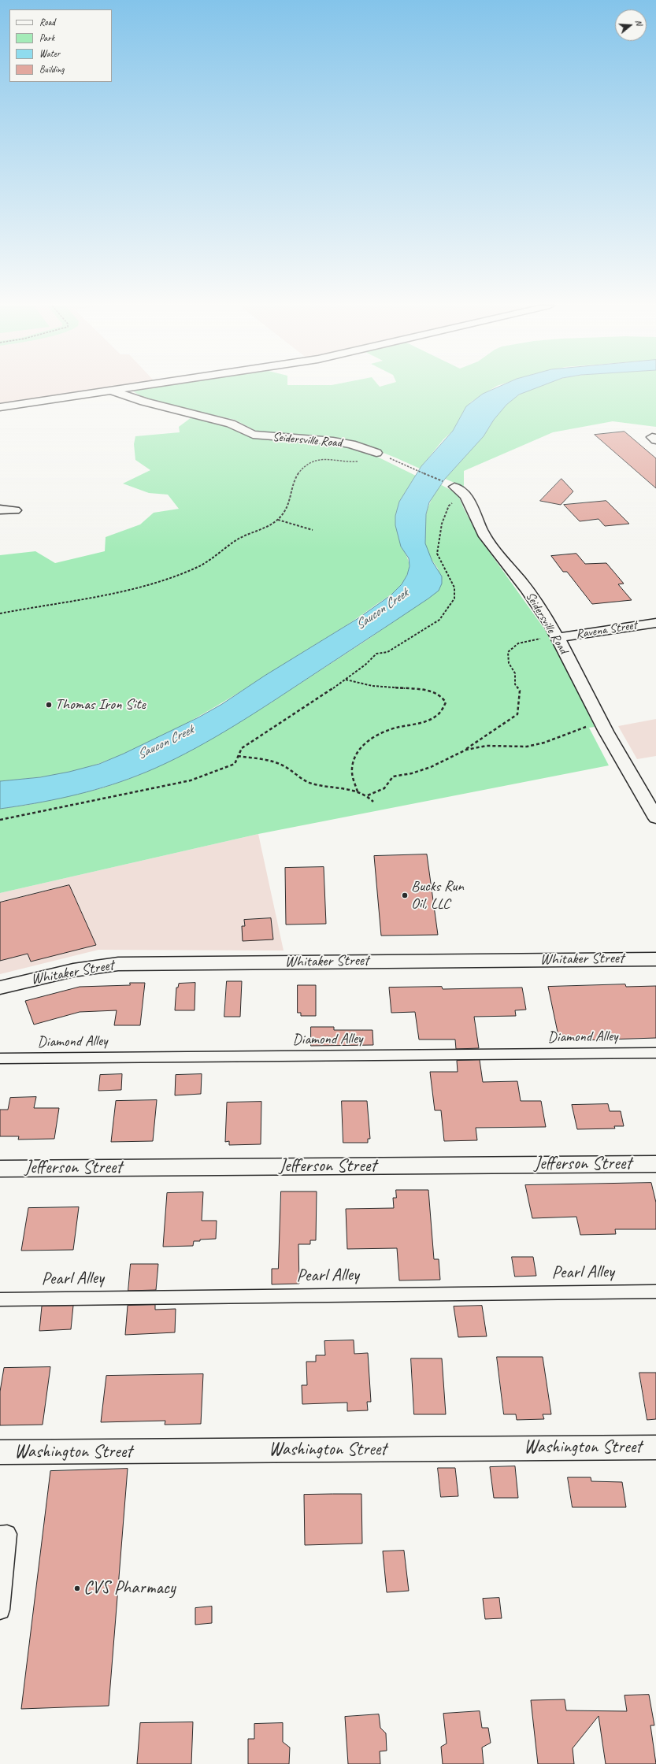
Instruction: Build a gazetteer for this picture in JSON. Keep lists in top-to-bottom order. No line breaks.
{"streets":{"street":["Seidersville Road","Ravena Street","Whitaker Street","Jefferson Street","Washington Street"],"lane":["Diamond Alley","Pearl Alley"]},"crossings":[["Seidersville Road","Ravena Street"]],"water":["Saucon Creek"],"places":["Thomas Iron Site","Bucks Run Oil, LLC","CVS Pharmacy"],"legend":["Road","Park","Water","Building"],"north":"right"}
